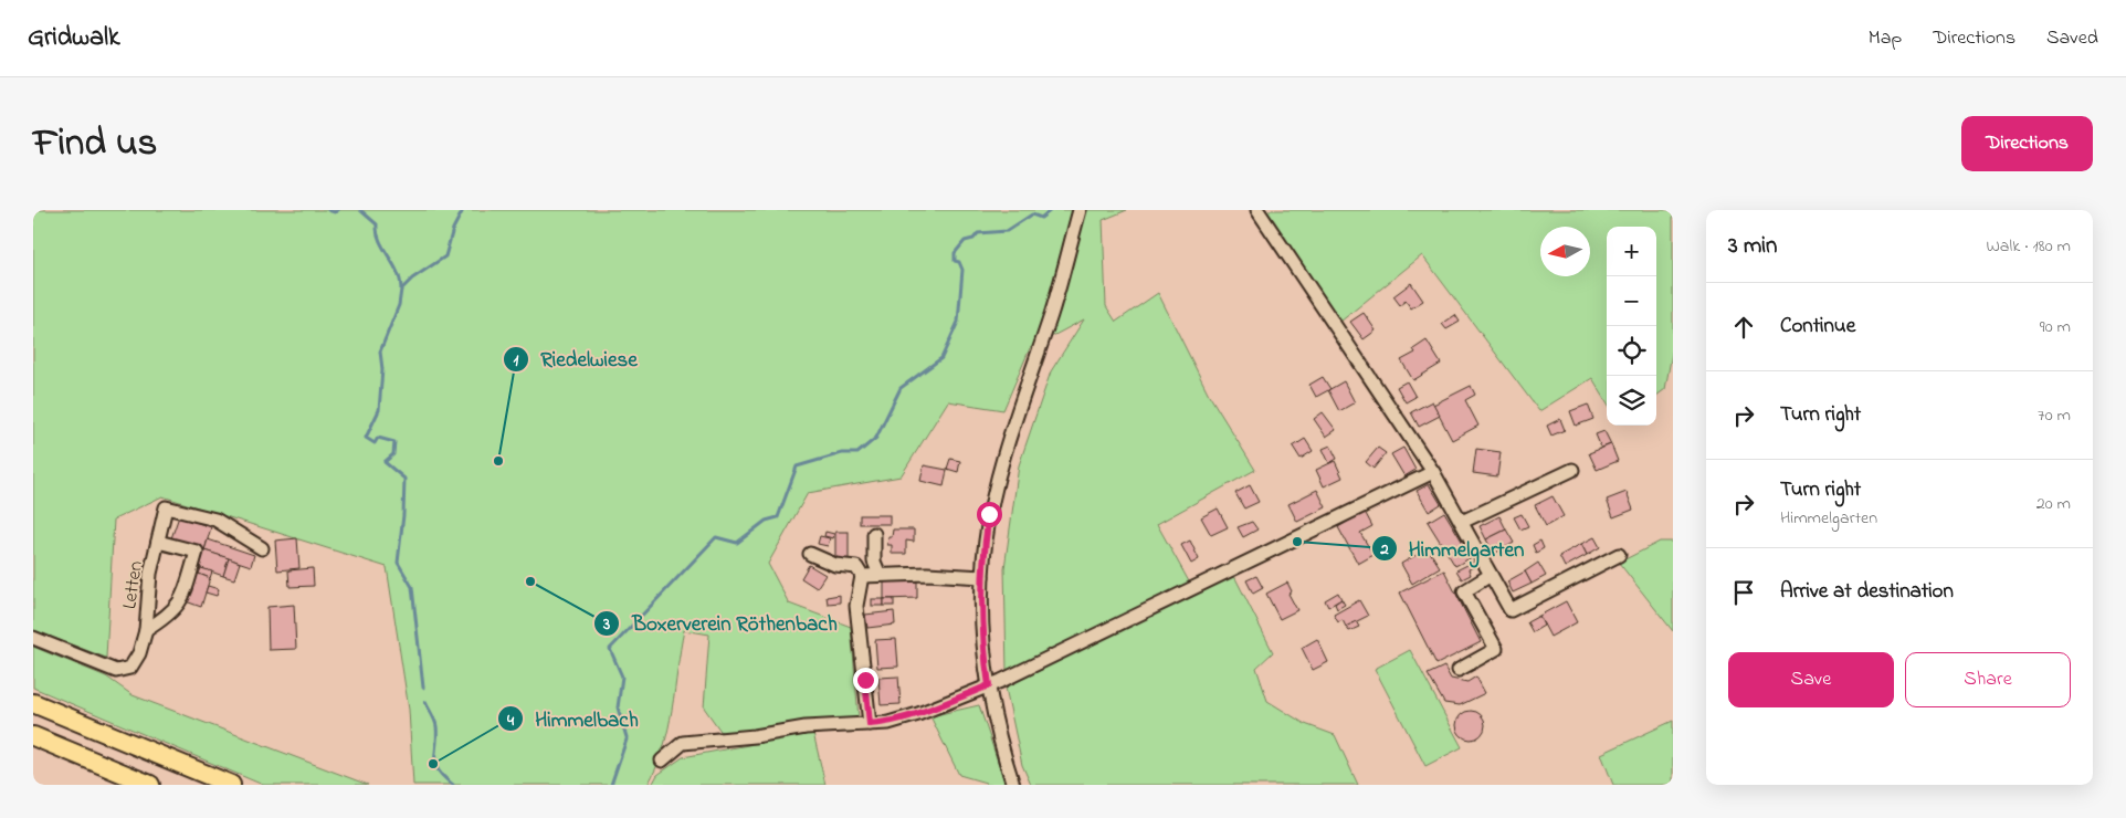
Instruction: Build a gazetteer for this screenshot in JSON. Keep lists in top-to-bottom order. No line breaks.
{"streets":{"street":["Letten"]},"places":["Riedelwiese","Himmelgarten","Boxerverein Röthenbach","Himmelbach"],"north":"left","page":{"header":"Gridwalk","nav":["Map","Directions","Saved"],"title":"Find us","buttons":["Directions",["Save","Share"]],"heading":["3 min","Walk · 180 m"],"map_buttons":["+","−"],"list":[["Continue","90 m"],["Turn right","70 m"],["Turn right","Himmelgarten","20 m"],"Arrive at destination"]}}
